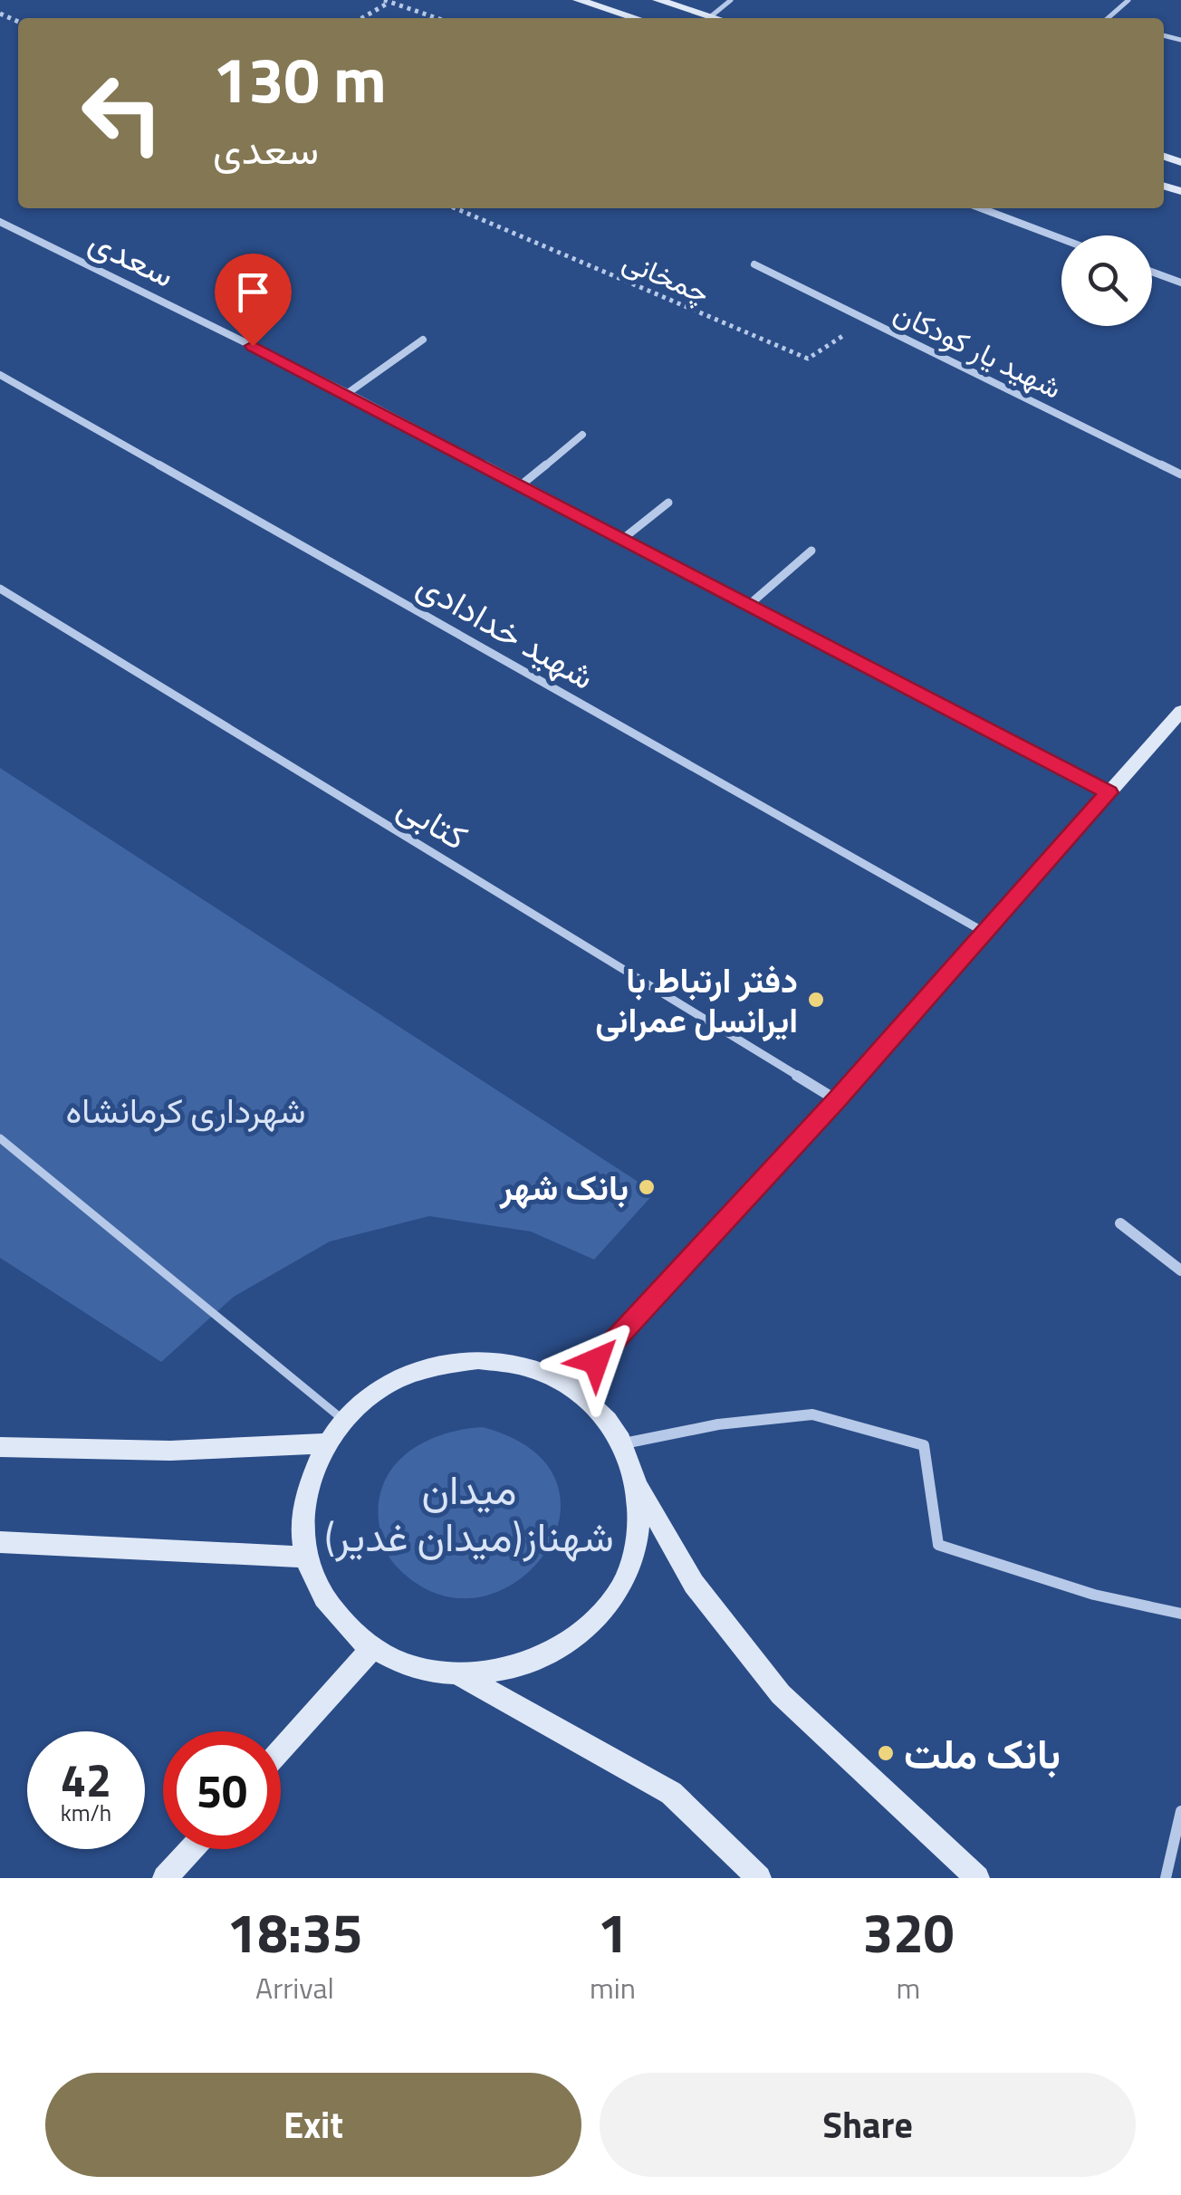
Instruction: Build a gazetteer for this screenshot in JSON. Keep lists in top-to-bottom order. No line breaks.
{"streets":{"street":["سعدی","شهید یار کودکان","شهید خدادادی","کتابی"],"path":["چمخانی"]},"crossings":[["چمخانی","شهید یار کودکان"]],"parks":["شهرداری کرمانشاه","میدان شهناز(میدان غدیر)"],"places":["دفتر ارتباط با ایرانسل عمرانی","بانک شهر","بانک ملت"],"page":{"turn":["130 m","سعدی"],"speed":"42 km/h","limit":"50","eta":["18:35","Arrival","1","min","320","m"],"buttons":["Exit","Share"]}}
